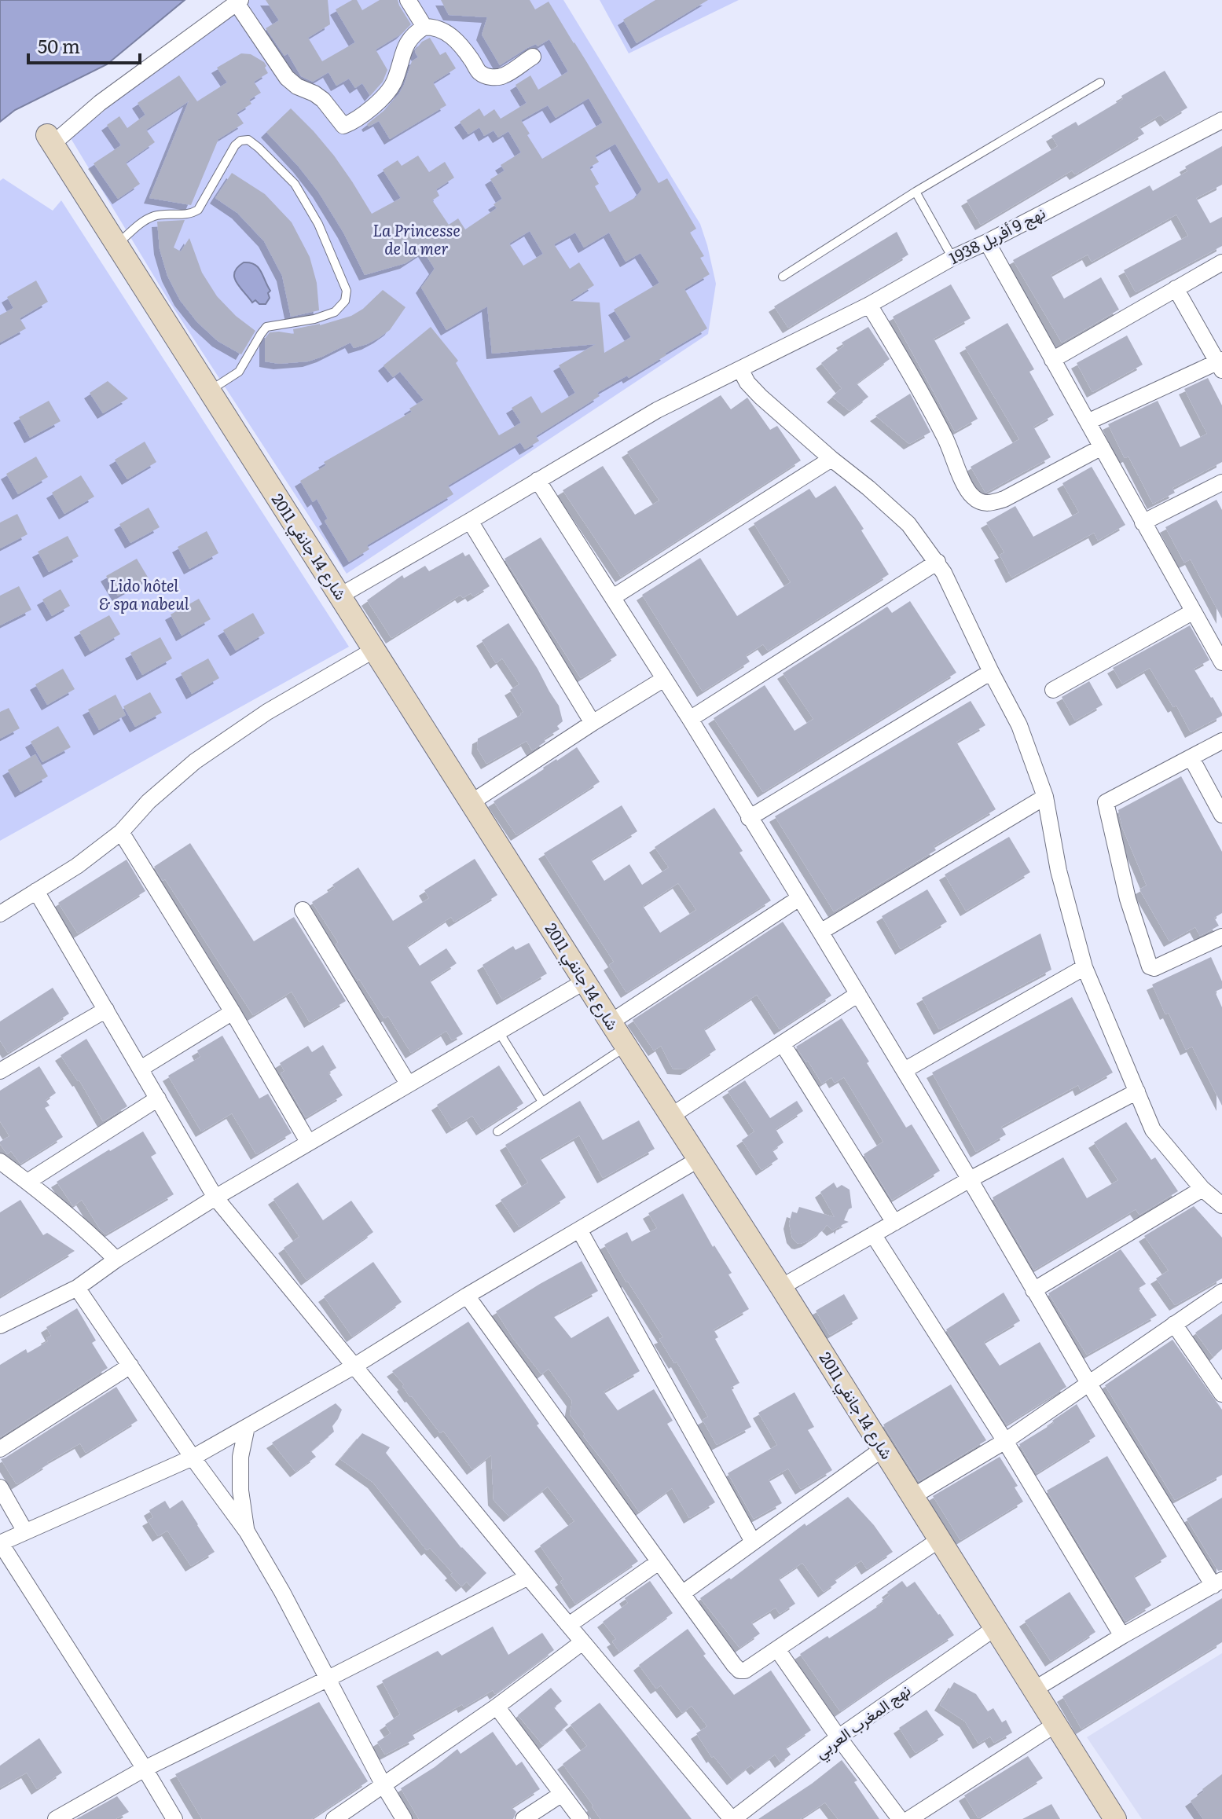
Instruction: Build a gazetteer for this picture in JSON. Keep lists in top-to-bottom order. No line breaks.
{"streets":{"street":["نهج 9 أفريل 1938","شارع 14 جانفي 2011","نهج المغرب العربي"]},"crossings":[["نهج 9 أفريل 1938","شارع 14 جانفي 2011"],["شارع 14 جانفي 2011","نهج المغرب العربي"]],"parks":["La Princesse de la mer","Lido hôtel & spa nabeul"],"scale_bar":"50 m"}
